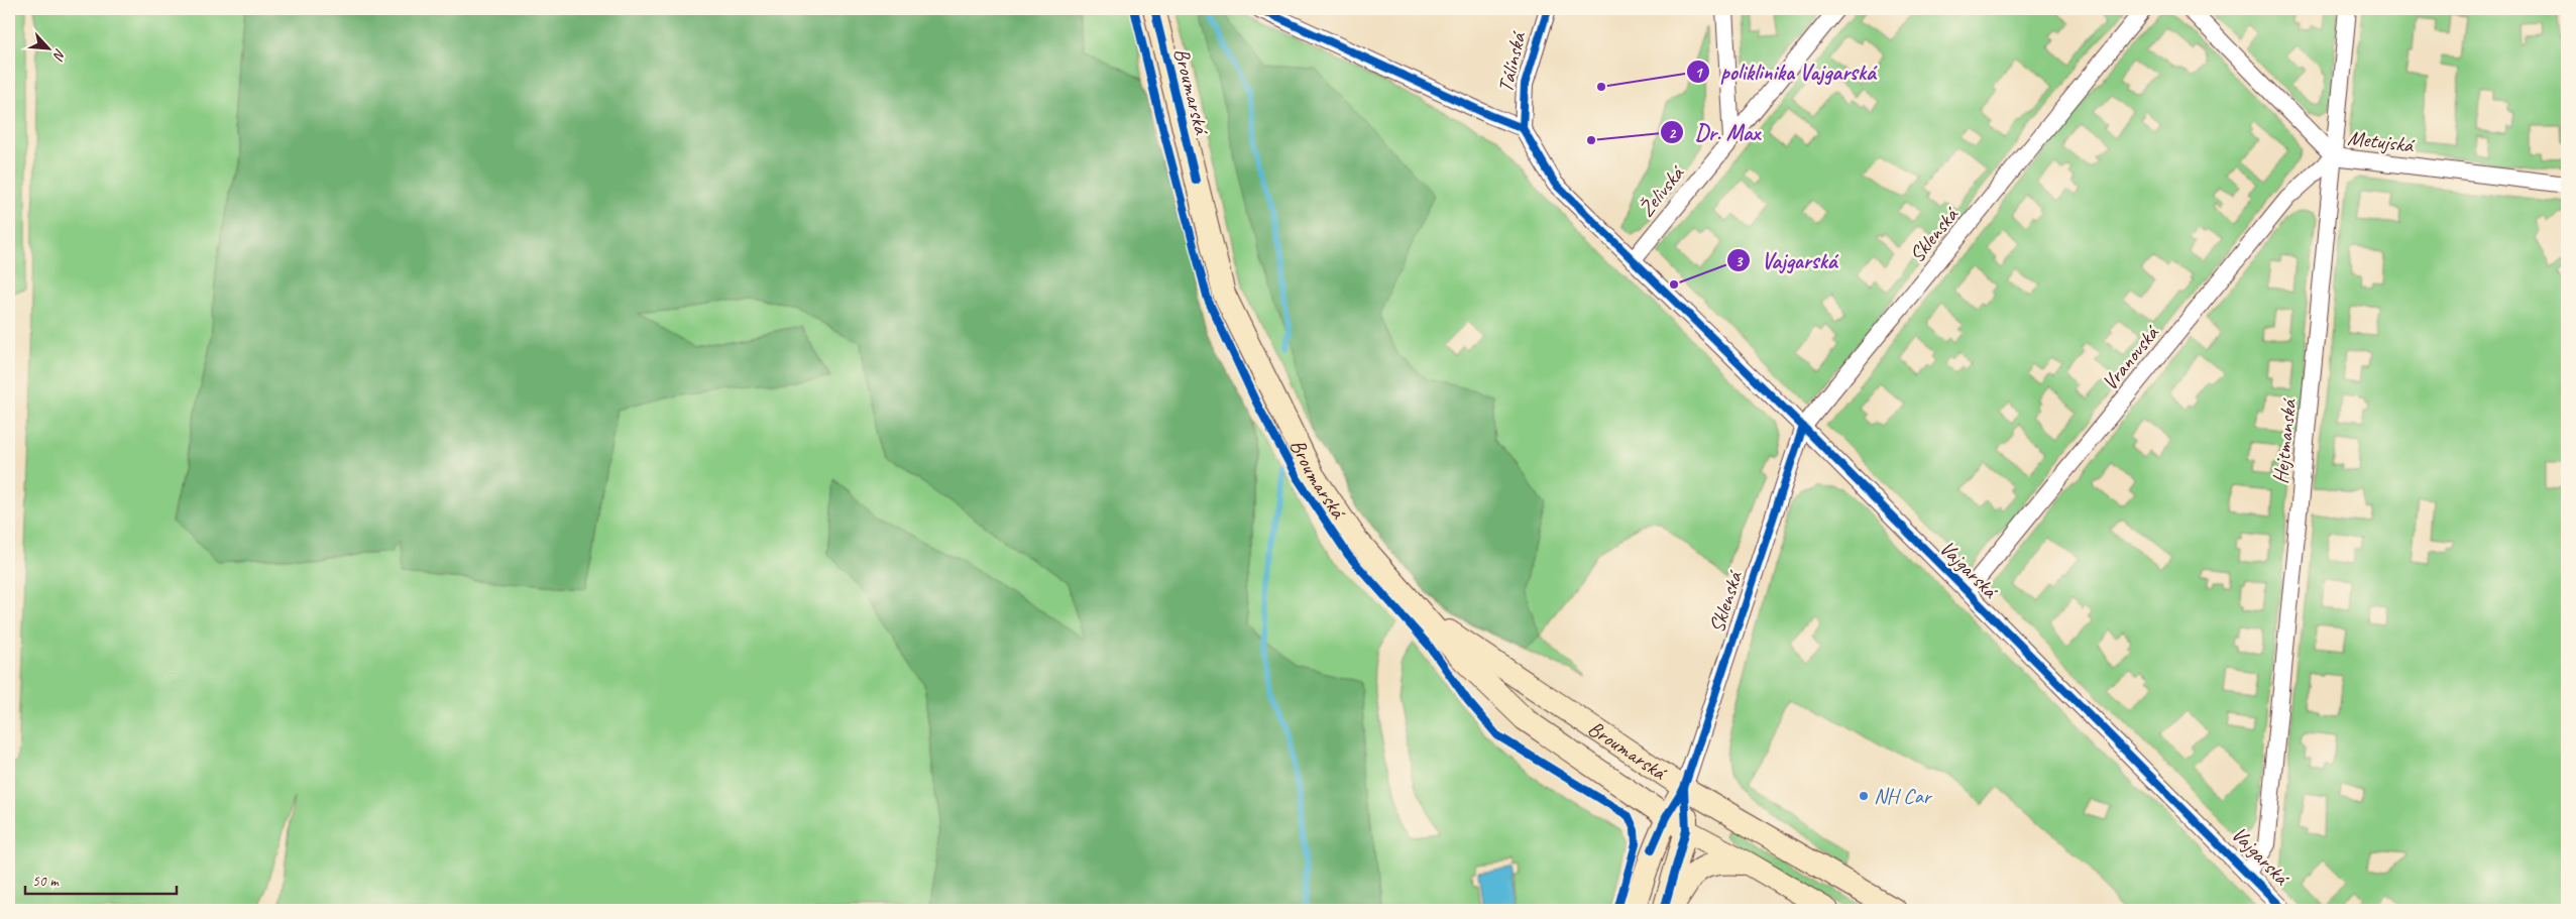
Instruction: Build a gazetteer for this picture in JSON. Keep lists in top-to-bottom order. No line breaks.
{"streets":{"street":["Tálínská","Broumarská","Metujská","Želivská","Sklenská","Vranovská","Hejtmanská","Vajgarská"]},"crossings":[["Tálínská","Vajgarská"],["Broumarská","Sklenská"],["Metujská","Vranovská"],["Metujská","Hejtmanská"],["Želivská","Vajgarská"],["Sklenská","Vajgarská"],["Vranovská","Hejtmanská"],["Vranovská","Vajgarská"],["Hejtmanská","Vajgarská"]],"places":["poliklinika Vajgarská","Dr. Max","Vajgarská","NH Car"],"scale_bar":"50 m","north":"bottom right"}
